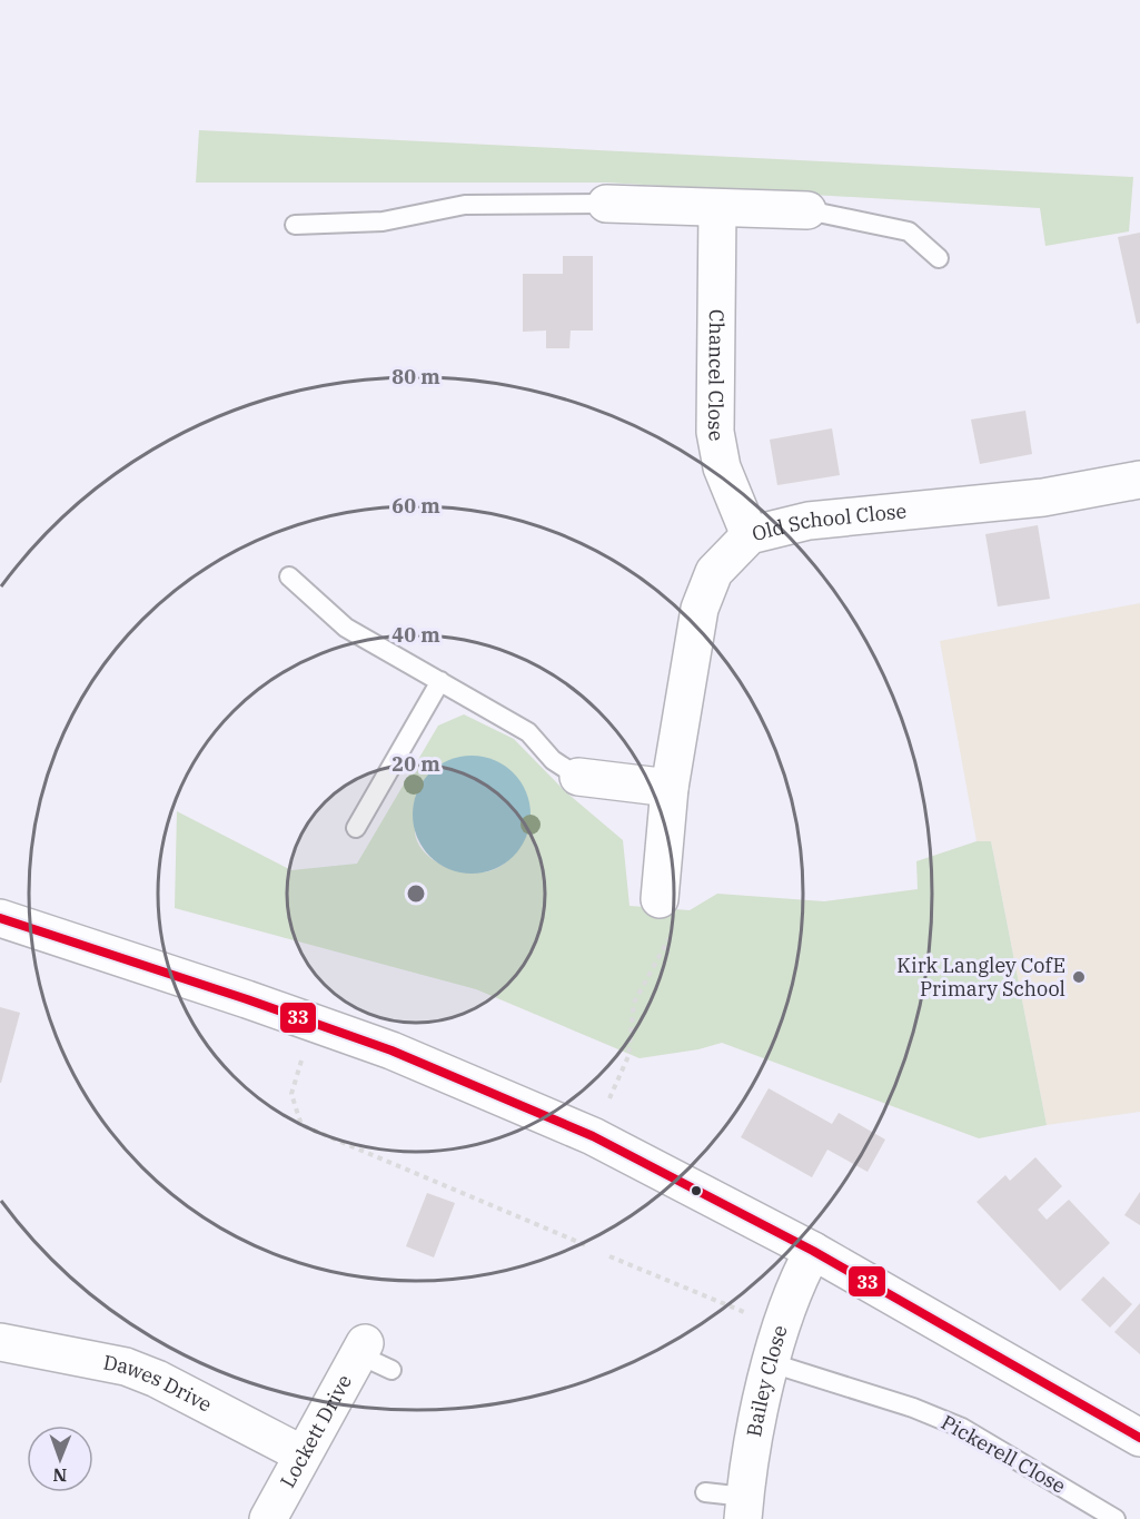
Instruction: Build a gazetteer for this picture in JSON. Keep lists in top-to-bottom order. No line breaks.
{"streets":{"main road":["Chancel Close","Old School Close","Bailey Close","Dawes Drive","Lockett Drive"],"lane":["Pickerell Close"]},"crossings":[["Chancel Close","Old School Close"],["Bailey Close","Pickerell Close"],["Dawes Drive","Lockett Drive"]],"places":["Kirk Langley CofE Primary School"],"lines":["transit line 33"],"north":"bottom","rings":["80 m","60 m","40 m","20 m"]}
